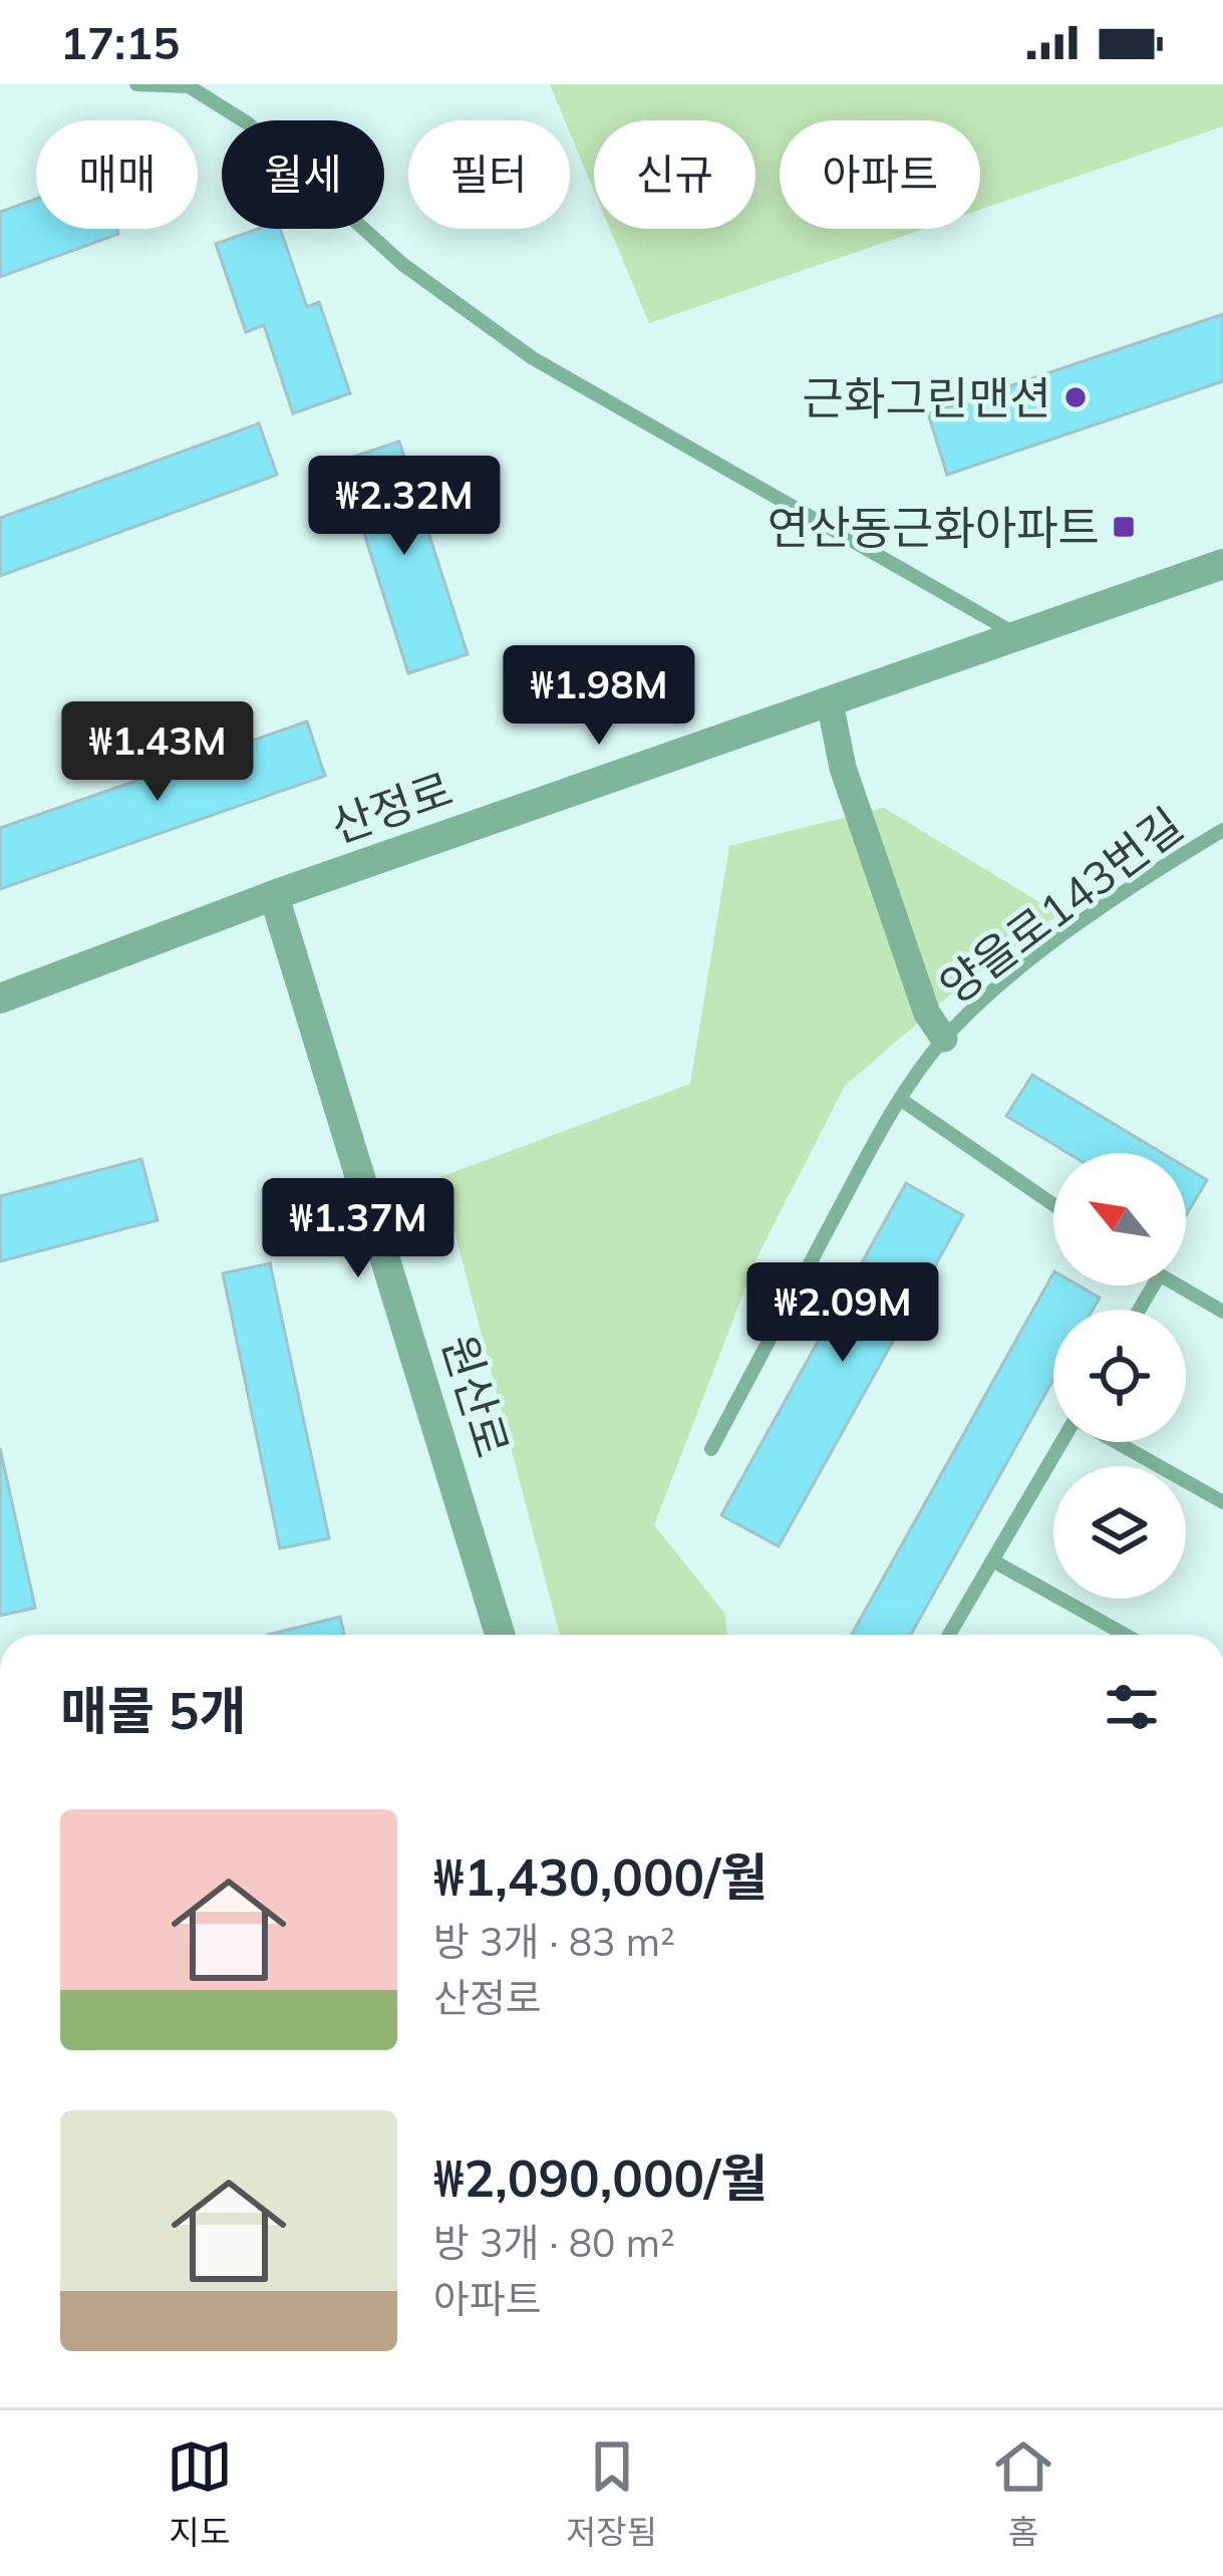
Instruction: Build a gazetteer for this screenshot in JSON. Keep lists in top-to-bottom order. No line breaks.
{"streets":{"street":["산정로","원산로"],"lane":["양을로143번길"]},"crossings":[["산정로","원산로"]],"places":{"other":["근화그린맨션"],"transit":["연산동근화아파트"]},"north":"top left","page":{"status":"17:15","chip":["매매","월세","필터","신규","아파트"],"price":["₩2.32M","₩1.98M","₩1.43M","₩1.37M","₩2.09M"],"heading":"매물 5개","list":[{"name":"₩1,430,000/월","note":"방 3개 · 83 m² · 산정로"},{"name":"₩2,090,000/월","note":"방 3개 · 80 m² · 아파트"}],"tabs":["지도","저장됨","홈"]}}
